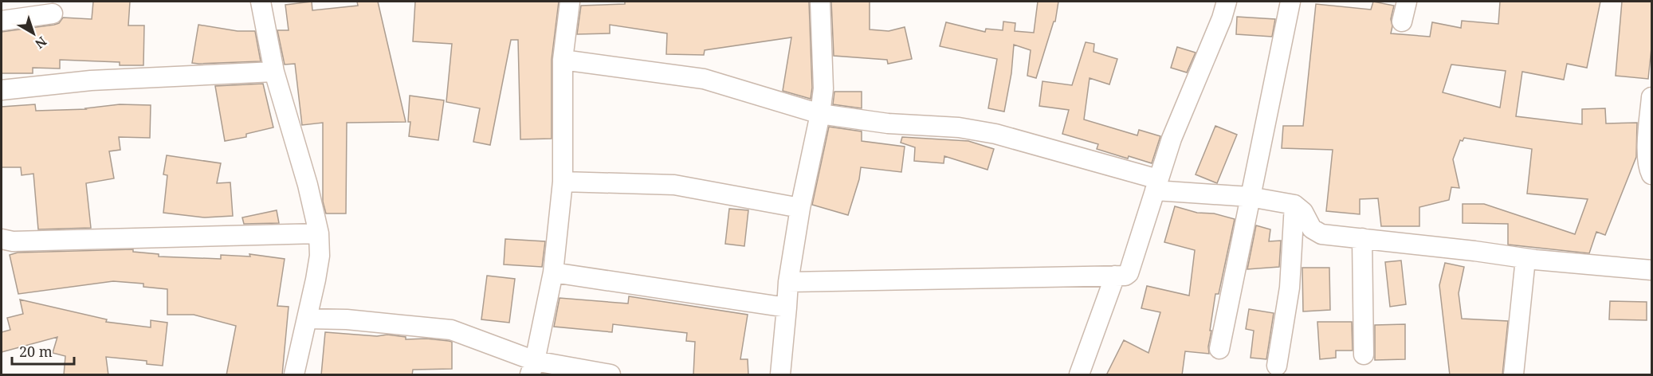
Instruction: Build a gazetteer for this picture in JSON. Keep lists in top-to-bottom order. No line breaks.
{"scale_bar":"20 m","north":"bottom right"}
